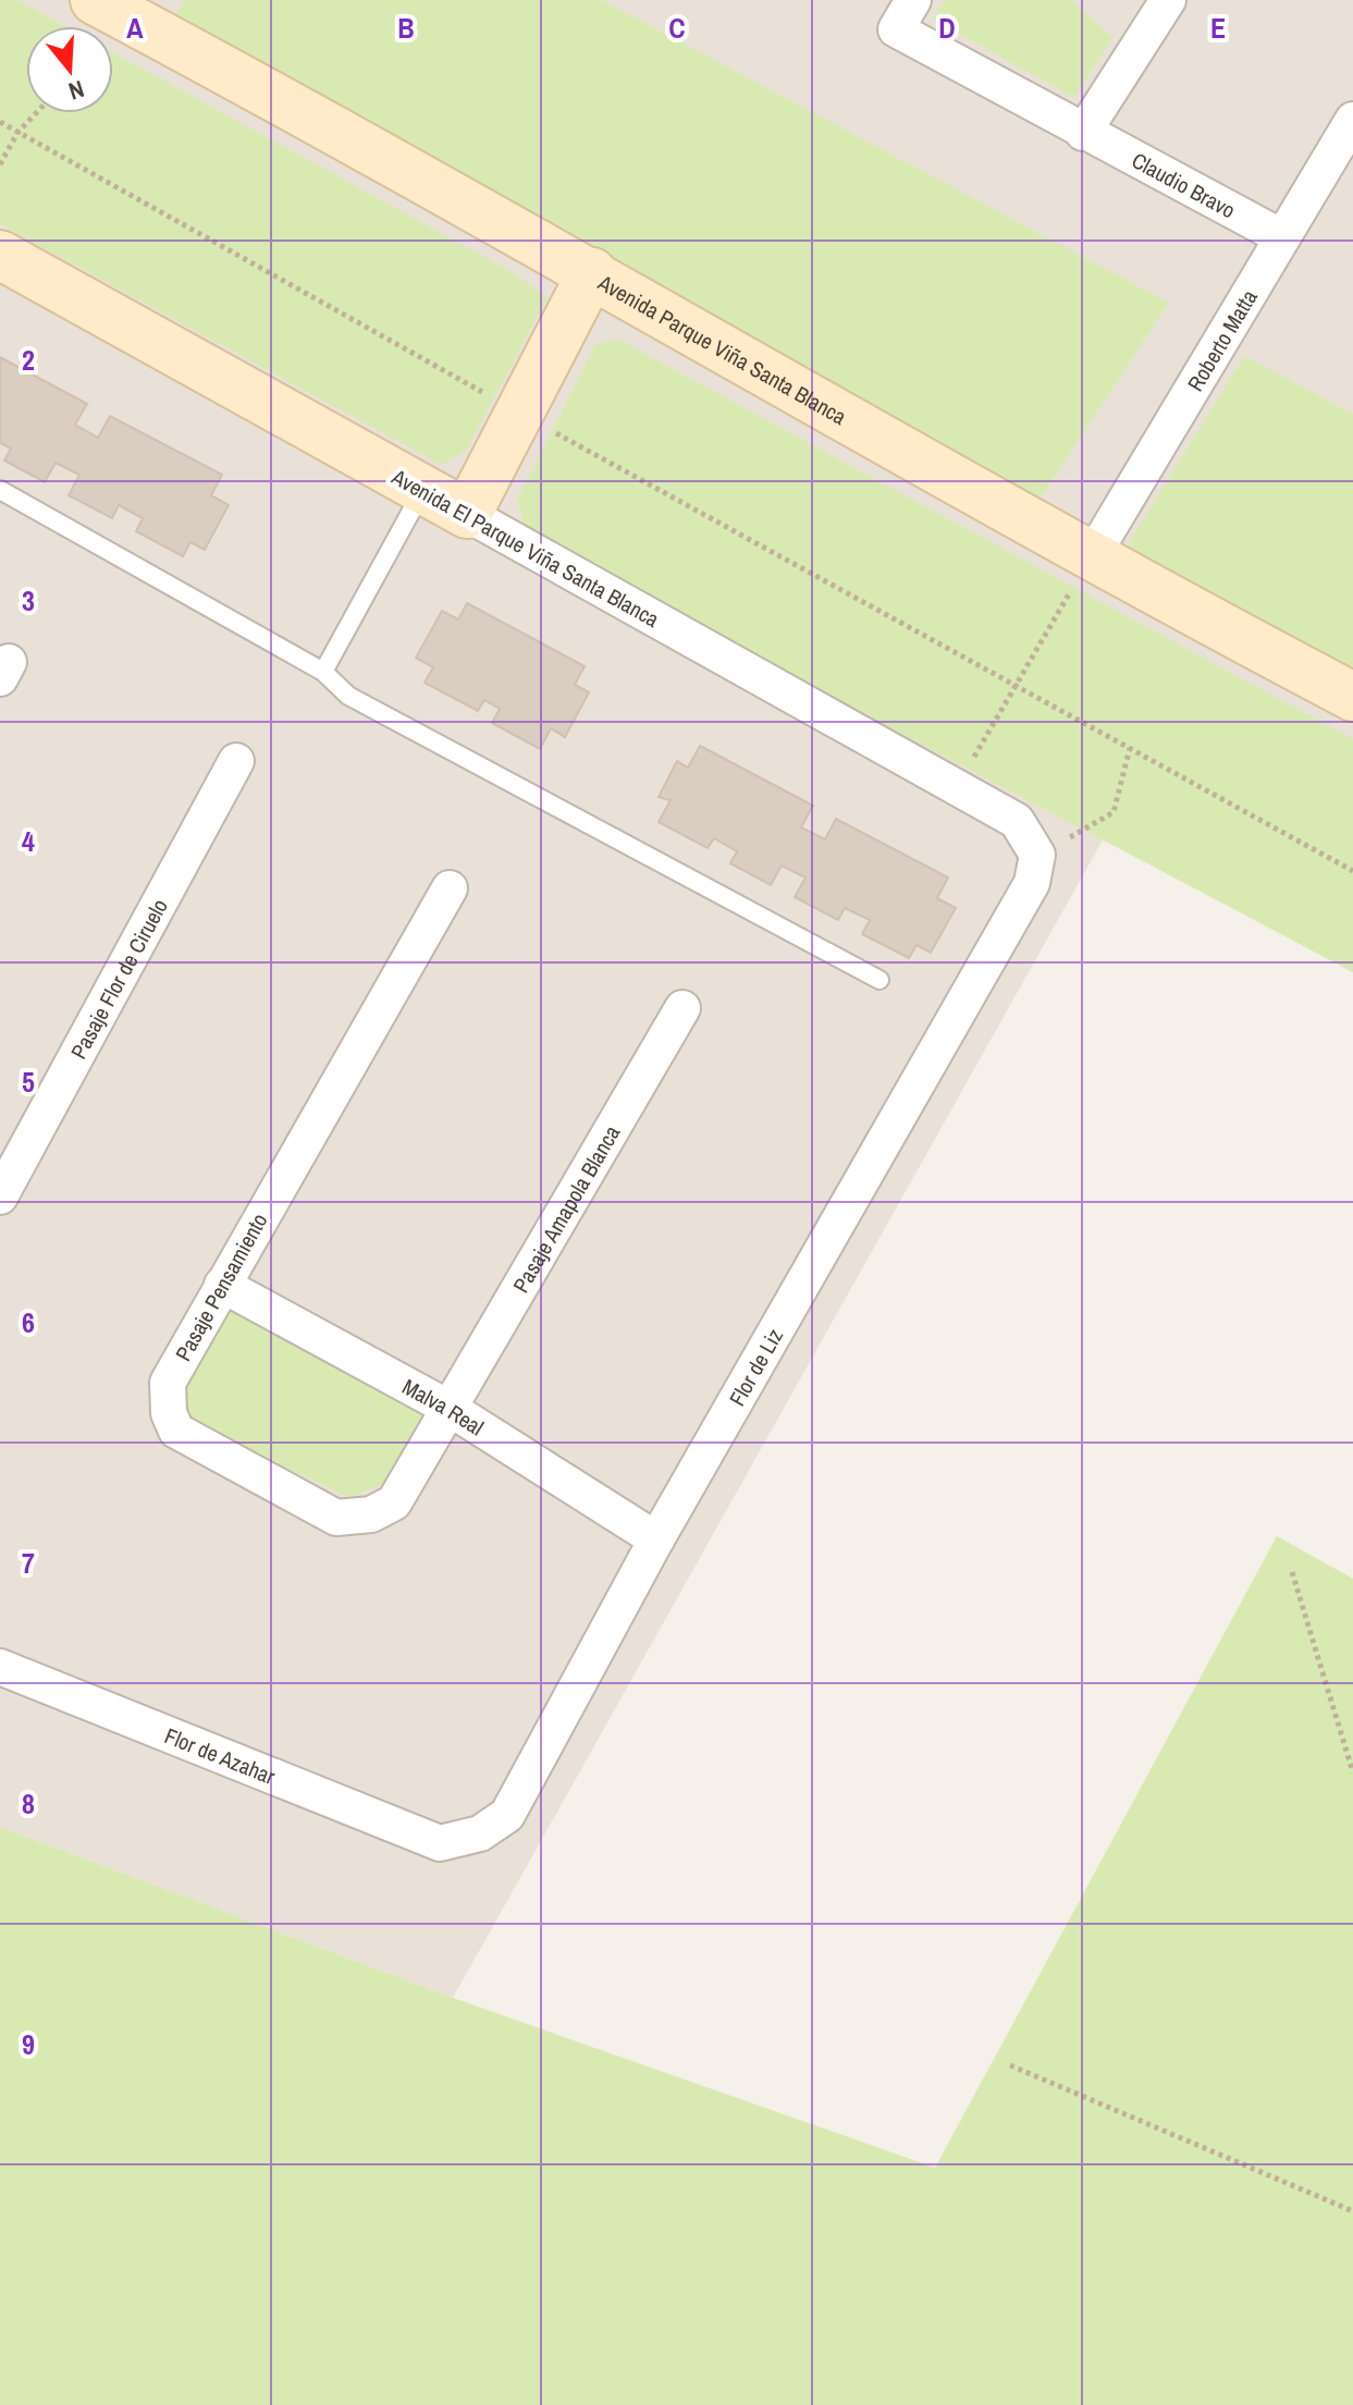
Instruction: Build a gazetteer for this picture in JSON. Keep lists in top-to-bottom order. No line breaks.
{"streets":{"street":["Claudio Bravo","Roberto Matta","Avenida Parque Viña Santa Blanca","Avenida El Parque Viña Santa Blanca","Pasaje Flor de Ciruelo","Pasaje Amapola Blanca","Pasaje Pensamiento","Flor de Liz","Malva Real","Flor de Azahar"]},"crossings":[["Claudio Bravo","Roberto Matta"],["Roberto Matta","Avenida Parque Viña Santa Blanca"],["Avenida El Parque Viña Santa Blanca","Flor de Liz"],["Pasaje Amapola Blanca","Pasaje Pensamiento"],["Pasaje Amapola Blanca","Malva Real"],["Pasaje Pensamiento","Malva Real"],["Flor de Liz","Malva Real"],["Flor de Liz","Flor de Azahar"]],"north":"bottom","grid":{"columns":["A","B","C","D","E"],"rows":["2","3","4","5","6","7","8","9"]}}
